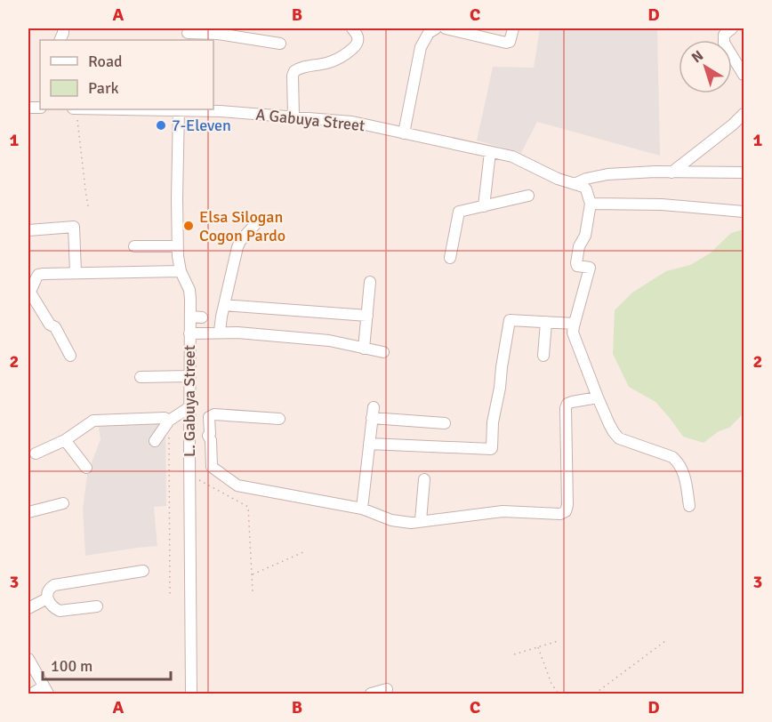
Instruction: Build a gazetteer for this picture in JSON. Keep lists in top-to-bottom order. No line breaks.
{"streets":{"street":["A Gabuya Street","L. Gabuya Street"]},"crossings":[["A Gabuya Street","L. Gabuya Street"]],"places":["7-Eleven","Elsa Silogan Cogon Pardo"],"legend":["Road","Park"],"scale_bar":"100 m","north":"top left","grid":{"columns":["A","B","C","D"],"rows":["1","2","3"]}}
